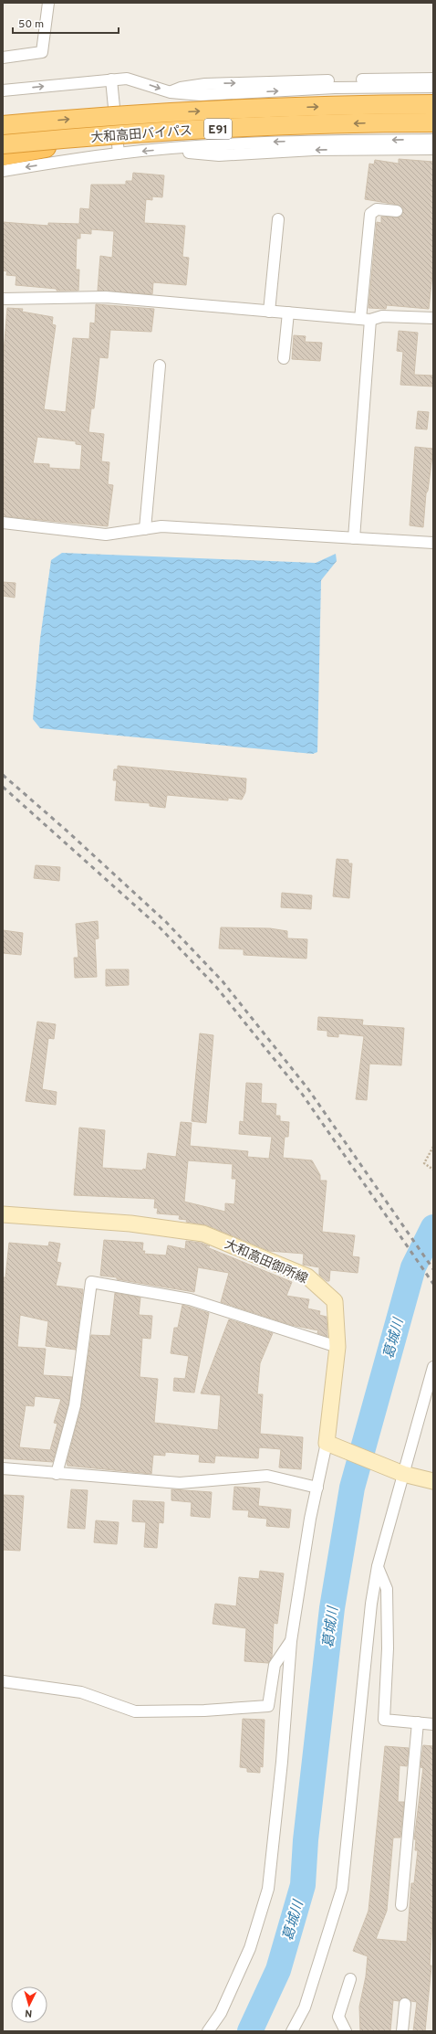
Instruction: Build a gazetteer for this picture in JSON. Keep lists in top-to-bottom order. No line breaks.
{"streets":{"highway":["E91","大和高田バイパス"],"main road":["大和高田御所線"]},"water":["葛城川"],"scale_bar":"50 m","north":"bottom"}
